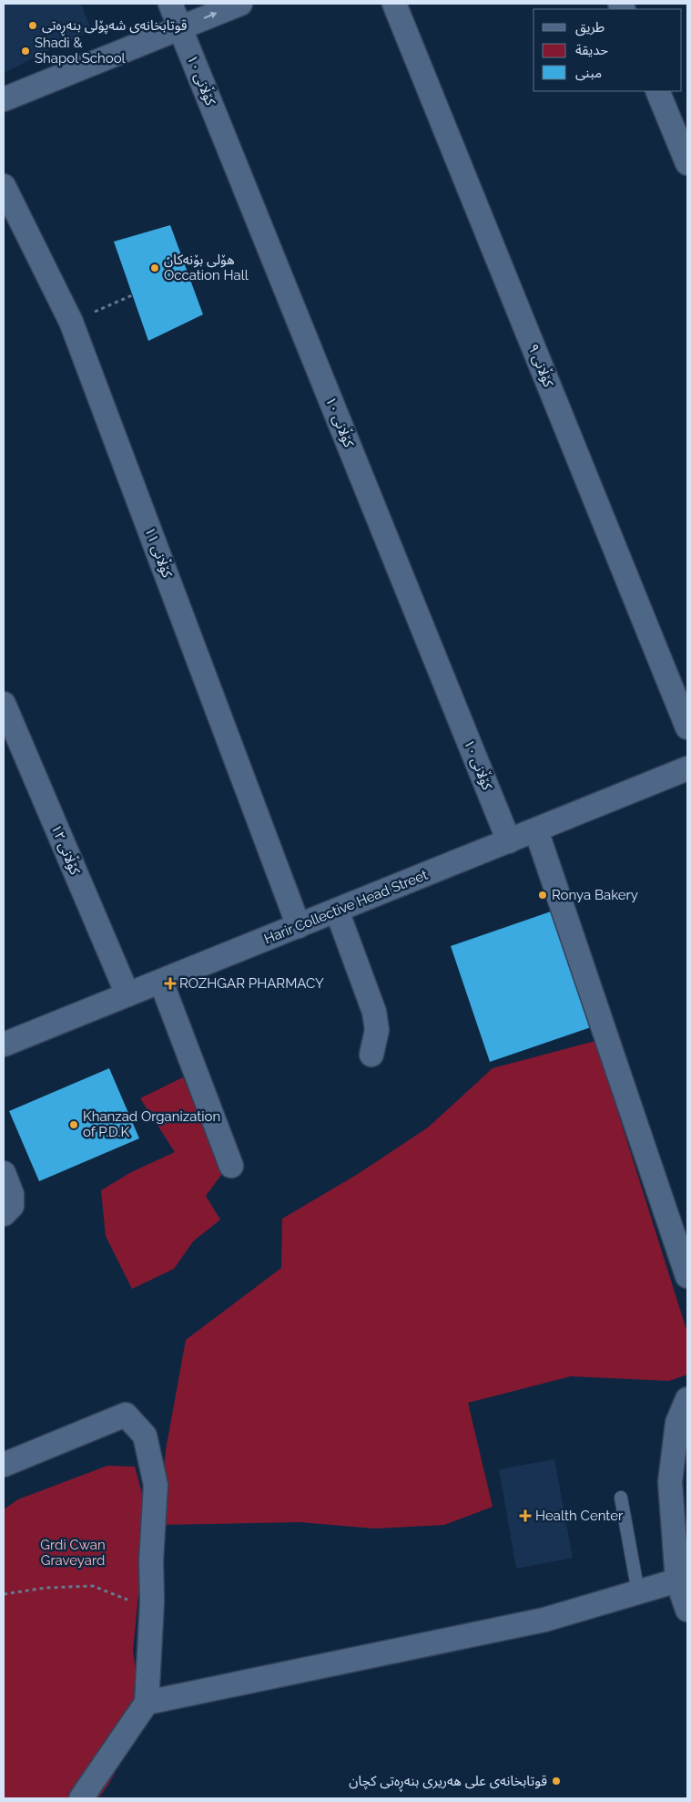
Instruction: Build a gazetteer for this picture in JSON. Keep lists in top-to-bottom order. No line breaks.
{"streets":{"street":["کۆڵانی ١٠","کۆڵانی ٩","کۆڵانی ١١","کۆڵانی ١٢","Harir Collective Head Street"]},"crossings":[["کۆڵانی ١٠","Harir Collective Head Street"],["کۆڵانی ١١","Harir Collective Head Street"],["کۆڵانی ١٢","Harir Collective Head Street"]],"parks":["Grdi Cwan Graveyard"],"places":{"other":["قوتابخانەی شەپۆلی بنەڕەتی","Shadi & Shapol School","هۆلی بۆنەکان Occation Hall","Ronya Bakery","Khanzad Organization of P.D.K","قوتابخانەی علی هەریری بنەڕەتی کچان"],"health":["ROZHGAR PHARMACY","Health Center"]},"legend":["طريق","حديقة","مبنى"]}
